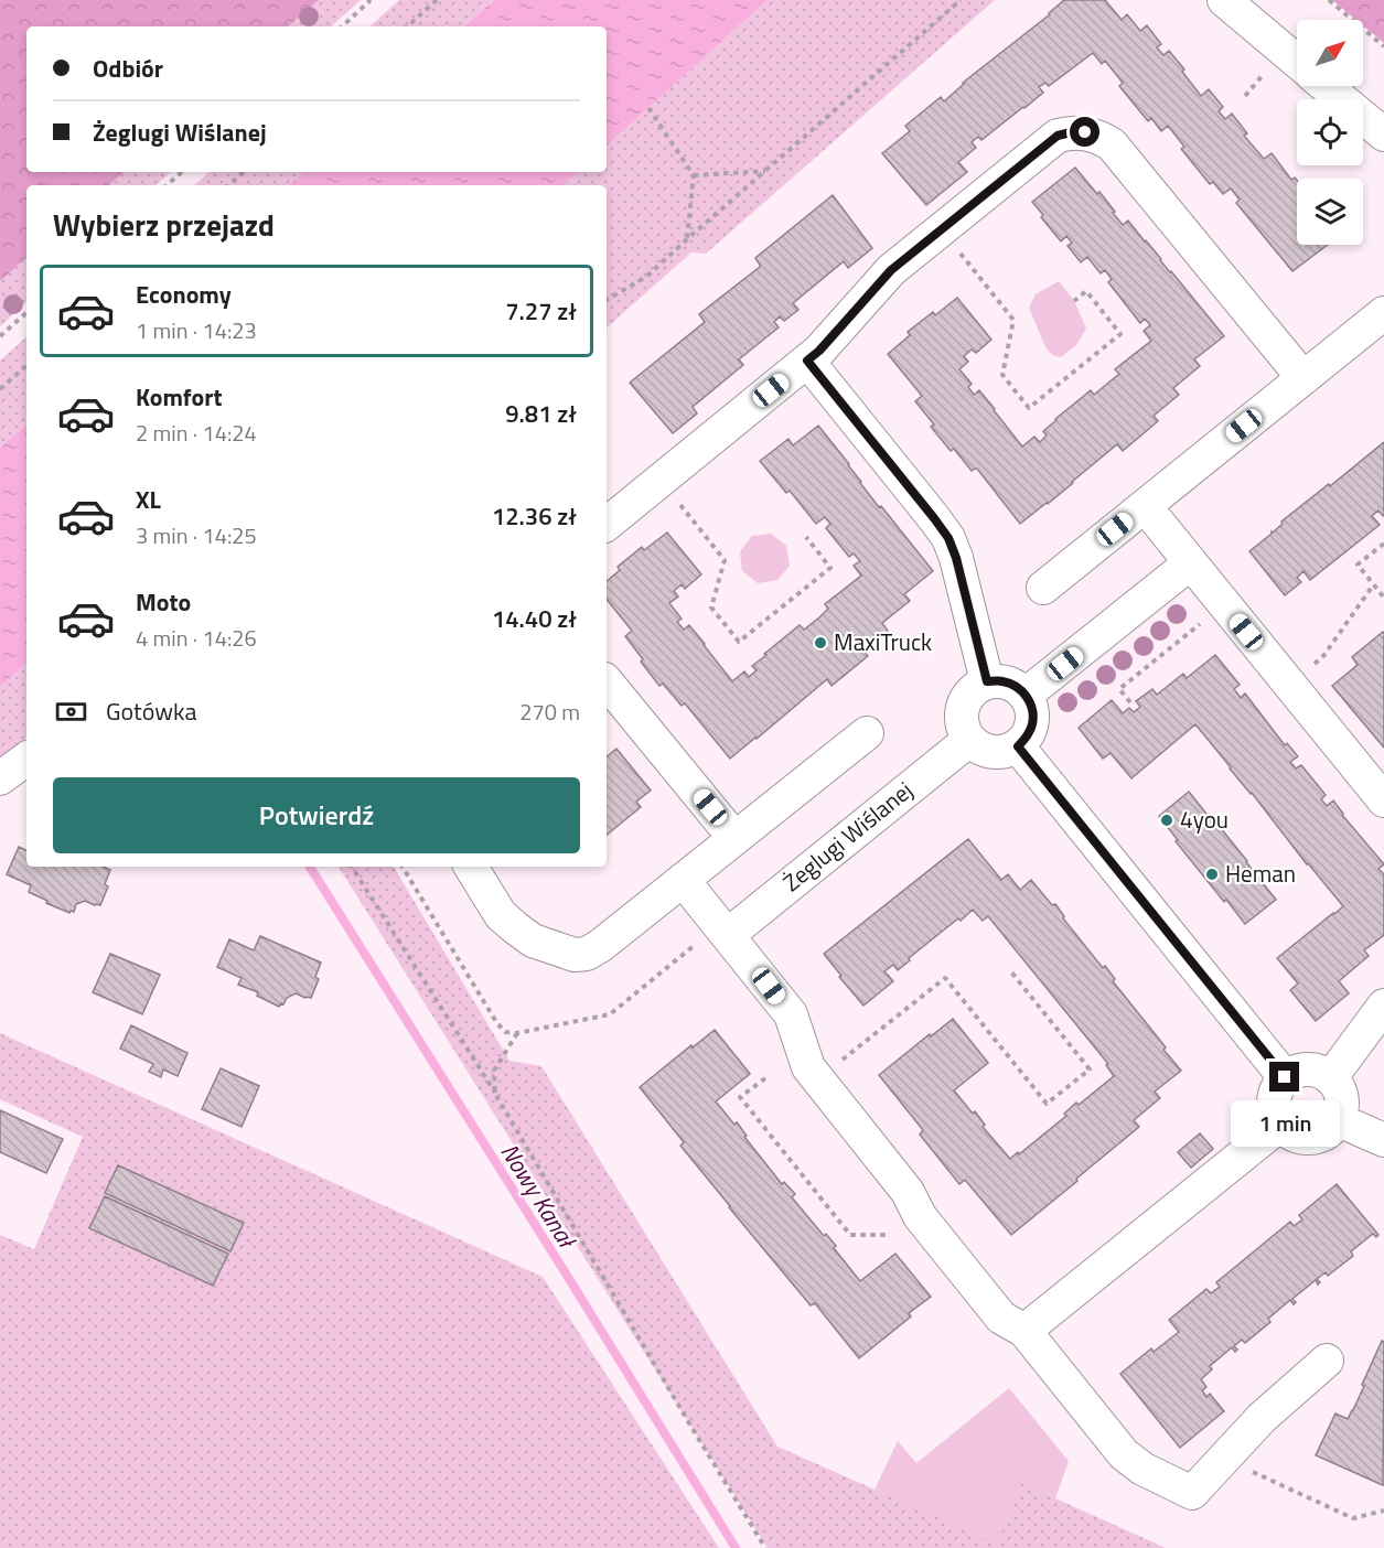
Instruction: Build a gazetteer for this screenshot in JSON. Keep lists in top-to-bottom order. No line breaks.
{"streets":{"street":["Żeglugi Wiślanej"]},"water":["Nowy Kanał"],"places":["MaxiTruck","4you","Heman"],"north":"top right","page":{"banner":["Odbiór","Żeglugi Wiślanej"],"heading":"Wybierz przejazd","list":[{"name":"Economy","note":"1 min · 14:23","value":"7.27 zł"},{"name":"Komfort","note":"2 min · 14:24","value":"9.81 zł"},{"name":"XL","note":"3 min · 14:25","value":"12.36 zł"},{"name":"Moto","note":"4 min · 14:26","value":"14.40 zł"}],"pay":["Gotówka","270 m"],"buttons":"Potwierdź","bubble":"1 min"}}
